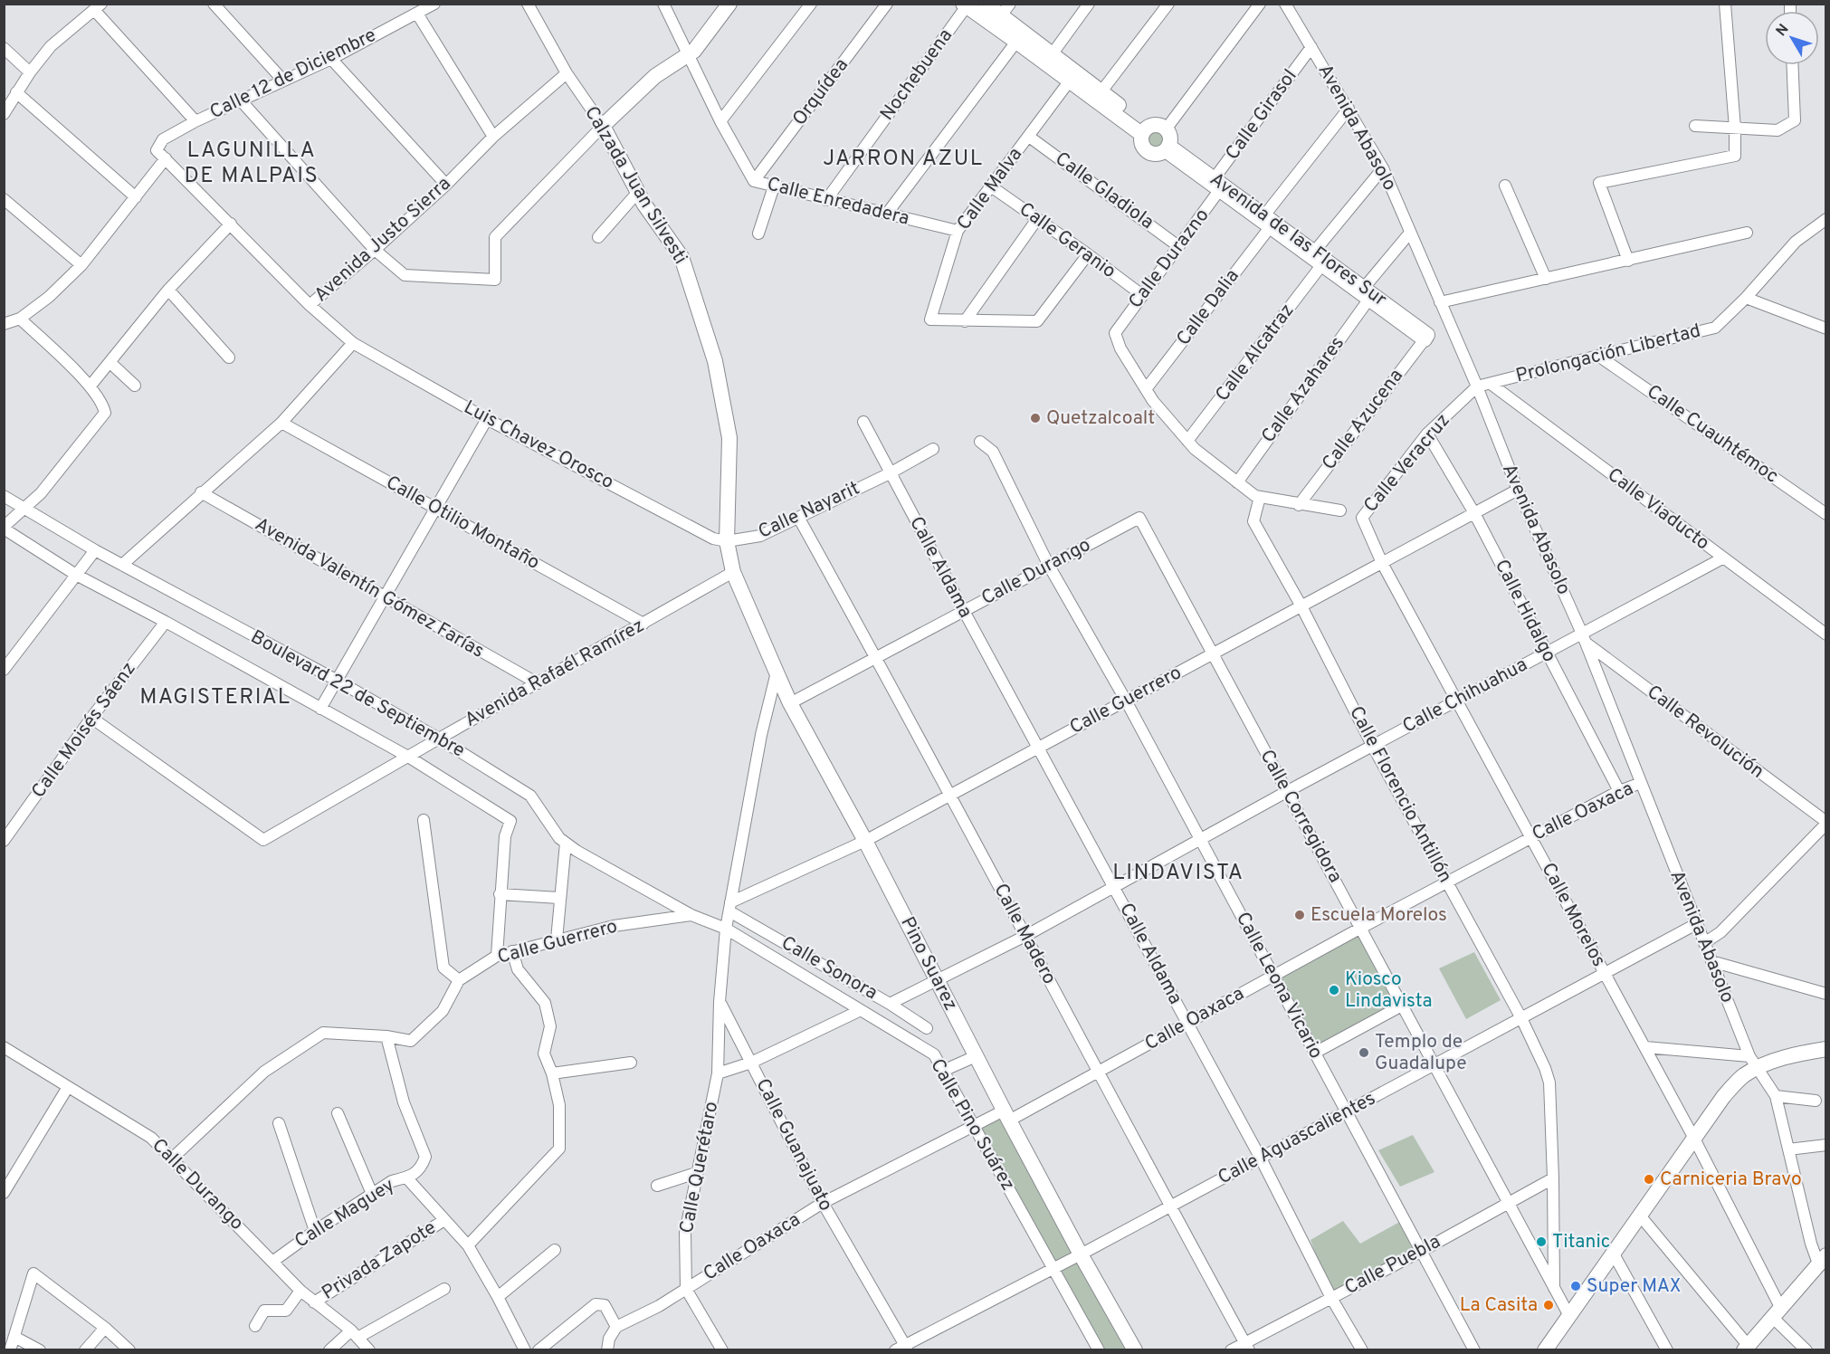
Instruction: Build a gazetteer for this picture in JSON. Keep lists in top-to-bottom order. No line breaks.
{"streets":{"street":["Calle 12 de Diciembre","Nochebuena","Orquídea","Calle Girasol","Avenida Abasolo","Calzada Juan Silvesti","Calle Malva","Calle Gladiola","Calle Enredadera","Avenida Justo Sierra","Avenida de las Flores Sur","Calle Geranio","Calle Durazno","Calle Dalia","Calle Alcatraz","Prolongación Libertad","Calle Azahares","Calle Azucena","Calle Cuauhtémoc","Luis Chavez Orosco","Calle Veracruz","Calle Viaducto","Calle Nayarit","Calle Otilio Montaño","Calle Aldama","Calle Durango","Avenida Valentín Gómez Farías","Calle Hidalgo","Avenida Rafaél Ramírez","Boulevard 22 de Septiembre","Calle Chihuahua","Calle Guerrero","Calle Moisés Sáenz","Calle Revolución","Calle Florencio Antillón","Calle Oaxaca","Calle Corregidora","Calle Morelos","Calle Madero","Pino Suarez","Calle Sonora","Calle Leona Vicario","Calle Pino Suárez","Calle Aguascalientes","Calle Guanajuato","Calle Querétaro","Calle Maguey","Privada Zapote","Calle Puebla"]},"crossings":[["Nochebuena","Calle Enredadera"],["Orquídea","Calle Enredadera"],["Calle Girasol","Avenida Abasolo"],["Calle Girasol","Avenida de las Flores Sur"],["Calle Girasol","Calle Durazno"],["Avenida Abasolo","Calle Dalia"],["Avenida Abasolo","Calle Alcatraz"],["Avenida Abasolo","Prolongación Libertad"],["Avenida Abasolo","Calle Azahares"],["Avenida Abasolo","Calle Veracruz"],["Avenida Abasolo","Calle Chihuahua"],["Avenida Abasolo","Calle Guerrero"],["Avenida Abasolo","Calle Revolución"],["Avenida Abasolo","Calle Oaxaca"],["Avenida Abasolo","Calle Aguascalientes"],["Calzada Juan Silvesti","Avenida Justo Sierra"],["Calzada Juan Silvesti","Luis Chavez Orosco"],["Calzada Juan Silvesti","Calle Nayarit"],["Calzada Juan Silvesti","Avenida Rafaél Ramírez"],["Calzada Juan Silvesti","Pino Suarez"],["Calle Malva","Calle Gladiola"],["Calle Malva","Calle Enredadera"],["Calle Malva","Calle Geranio"],["Calle Gladiola","Calle Durazno"],["Avenida Justo Sierra","Luis Chavez Orosco"],["Avenida de las Flores Sur","Calle Durazno"],["Avenida de las Flores Sur","Calle Dalia"],["Avenida de las Flores Sur","Calle Alcatraz"],["Avenida de las Flores Sur","Calle Azahares"],["Avenida de las Flores Sur","Calle Azucena"],["Calle Geranio","Calle Durazno"],["Calle Durazno","Calle Dalia"],["Prolongación Libertad","Calle Cuauhtémoc"],["Prolongación Libertad","Calle Veracruz"],["Prolongación Libertad","Calle Viaducto"],["Luis Chavez Orosco","Calle Nayarit"],["Calle Veracruz","Calle Hidalgo"],["Calle Veracruz","Calle Morelos"],["Calle Viaducto","Calle Chihuahua"],["Calle Nayarit","Calle Aldama"],["Calle Nayarit","Calle Madero"],["Calle Otilio Montaño","Avenida Rafaél Ramírez"],["Calle Aldama","Calle Durango"],["Calle Aldama","Calle Chihuahua"],["Calle Aldama","Calle Guerrero"],["Calle Aldama","Calle Oaxaca"],["Calle Aldama","Calle Aguascalientes"],["Calle Aldama","Calle Puebla"],["Calle Durango","Calle Guerrero"],["Calle Durango","Calle Corregidora"],["Calle Durango","Calle Madero"],["Calle Durango","Pino Suarez"],["Calle Durango","Calle Leona Vicario"],["Calle Durango","Calle Maguey"],["Calle Durango","Privada Zapote"],["Avenida Valentín Gómez Farías","Avenida Rafaél Ramírez"],["Calle Hidalgo","Calle Chihuahua"],["Calle Hidalgo","Calle Guerrero"],["Calle Hidalgo","Calle Oaxaca"],["Avenida Rafaél Ramírez","Boulevard 22 de Septiembre"],["Avenida Rafaél Ramírez","Calle Moisés Sáenz"],["Avenida Rafaél Ramírez","Pino Suarez"],["Boulevard 22 de Septiembre","Calle Guerrero"],["Boulevard 22 de Septiembre","Calle Moisés Sáenz"],["Calle Chihuahua","Calle Revolución"],["Calle Chihuahua","Calle Florencio Antillón"],["Calle Chihuahua","Calle Corregidora"],["Calle Chihuahua","Calle Morelos"],["Calle Chihuahua","Calle Madero"],["Calle Chihuahua","Pino Suarez"],["Calle Chihuahua","Calle Sonora"],["Calle Chihuahua","Calle Leona Vicario"],["Calle Guerrero","Calle Florencio Antillón"],["Calle Guerrero","Calle Corregidora"],["Calle Guerrero","Calle Morelos"],["Calle Guerrero","Calle Madero"],["Calle Guerrero","Pino Suarez"],["Calle Guerrero","Calle Sonora"],["Calle Guerrero","Calle Leona Vicario"],["Calle Guerrero","Calle Pino Suárez"],["Calle Florencio Antillón","Calle Oaxaca"],["Calle Florencio Antillón","Calle Corregidora"],["Calle Florencio Antillón","Calle Aguascalientes"],["Calle Florencio Antillón","Calle Puebla"],["Calle Oaxaca","Calle Corregidora"],["Calle Oaxaca","Calle Morelos"],["Calle Oaxaca","Calle Madero"],["Calle Oaxaca","Pino Suarez"],["Calle Oaxaca","Calle Leona Vicario"],["Calle Oaxaca","Calle Pino Suárez"],["Calle Oaxaca","Calle Guanajuato"],["Calle Oaxaca","Calle Querétaro"],["Calle Corregidora","Calle Aguascalientes"],["Calle Corregidora","Calle Puebla"],["Calle Morelos","Calle Aguascalientes"],["Calle Madero","Calle Aguascalientes"],["Calle Madero","Calle Puebla"],["Pino Suarez","Calle Aguascalientes"],["Calle Leona Vicario","Calle Aguascalientes"],["Calle Leona Vicario","Calle Puebla"],["Calle Pino Suárez","Calle Aguascalientes"],["Calle Aguascalientes","Calle Guanajuato"],["Calle Guanajuato","Calle Querétaro"],["Calle Maguey","Privada Zapote"]],"districts":["LAGUNILLA DE MALPAIS","JARRON AZUL","MAGISTERIAL","LINDAVISTA"],"places":["Quetzalcoalt","Escuela Morelos","Kiosco Lindavista","Templo de Guadalupe","Carniceria Bravo","Titanic","Super MAX","La Casita"],"north":"top left"}
